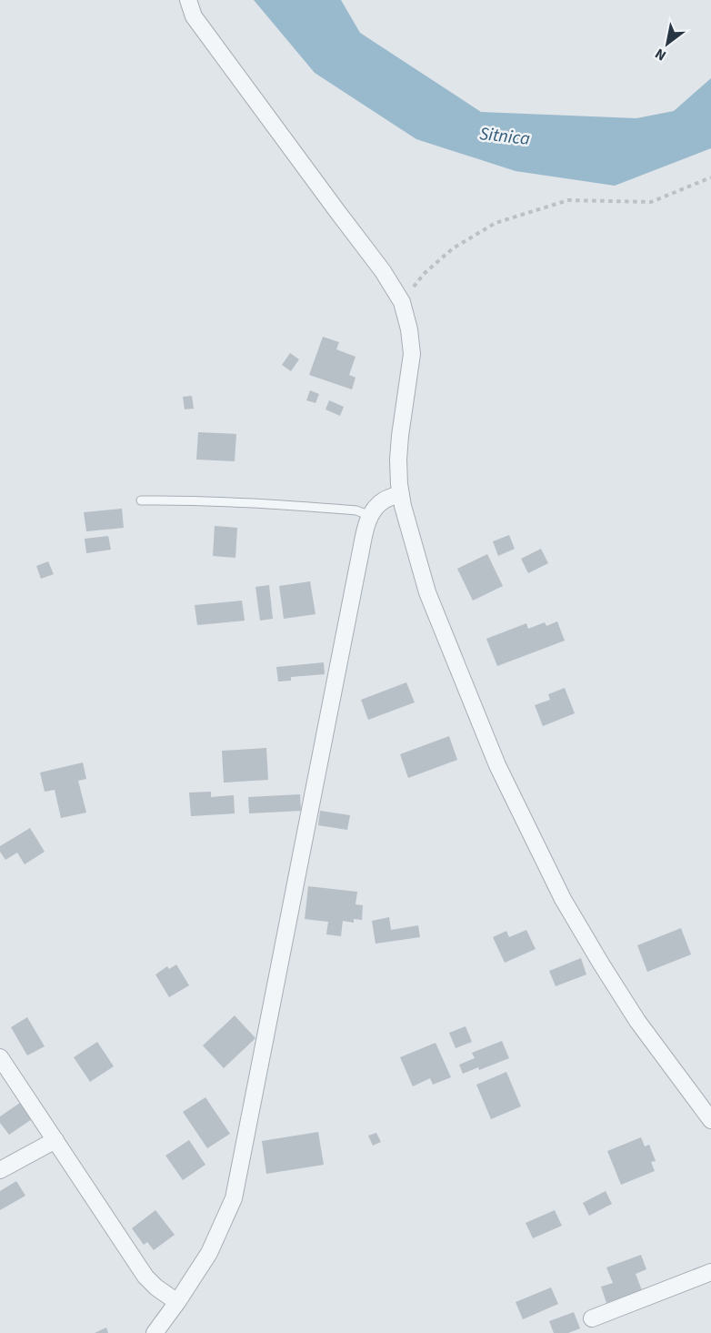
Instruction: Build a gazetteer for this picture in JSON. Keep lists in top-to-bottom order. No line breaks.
{"water":["Sitnica"],"north":"bottom left"}
